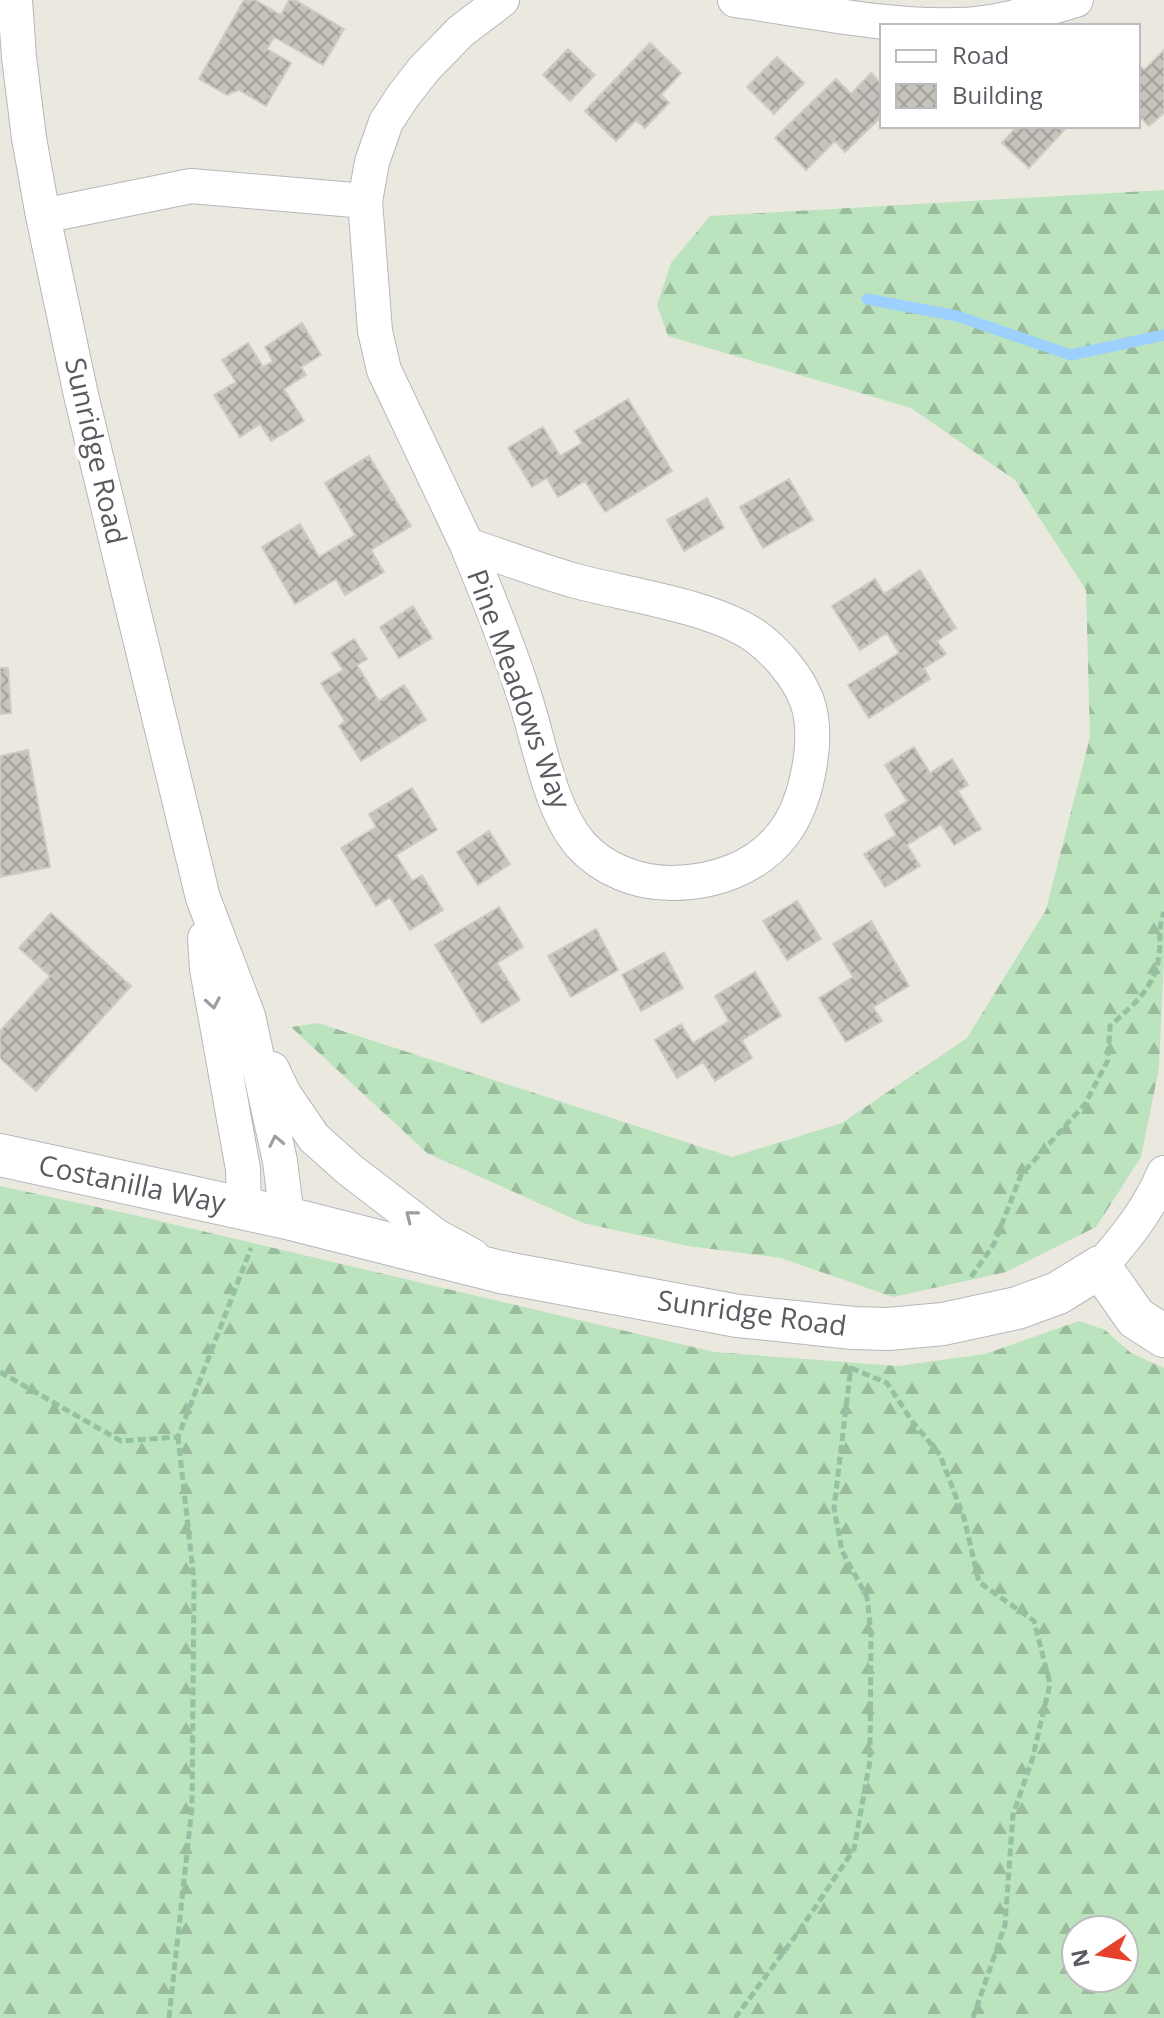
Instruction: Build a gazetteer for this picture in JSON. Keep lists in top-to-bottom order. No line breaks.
{"streets":{"street":["Sunridge Road","Pine Meadows Way","Costanilla Way"]},"crossings":[["Sunridge Road","Costanilla Way"]],"legend":["Road","Building"],"north":"left"}
